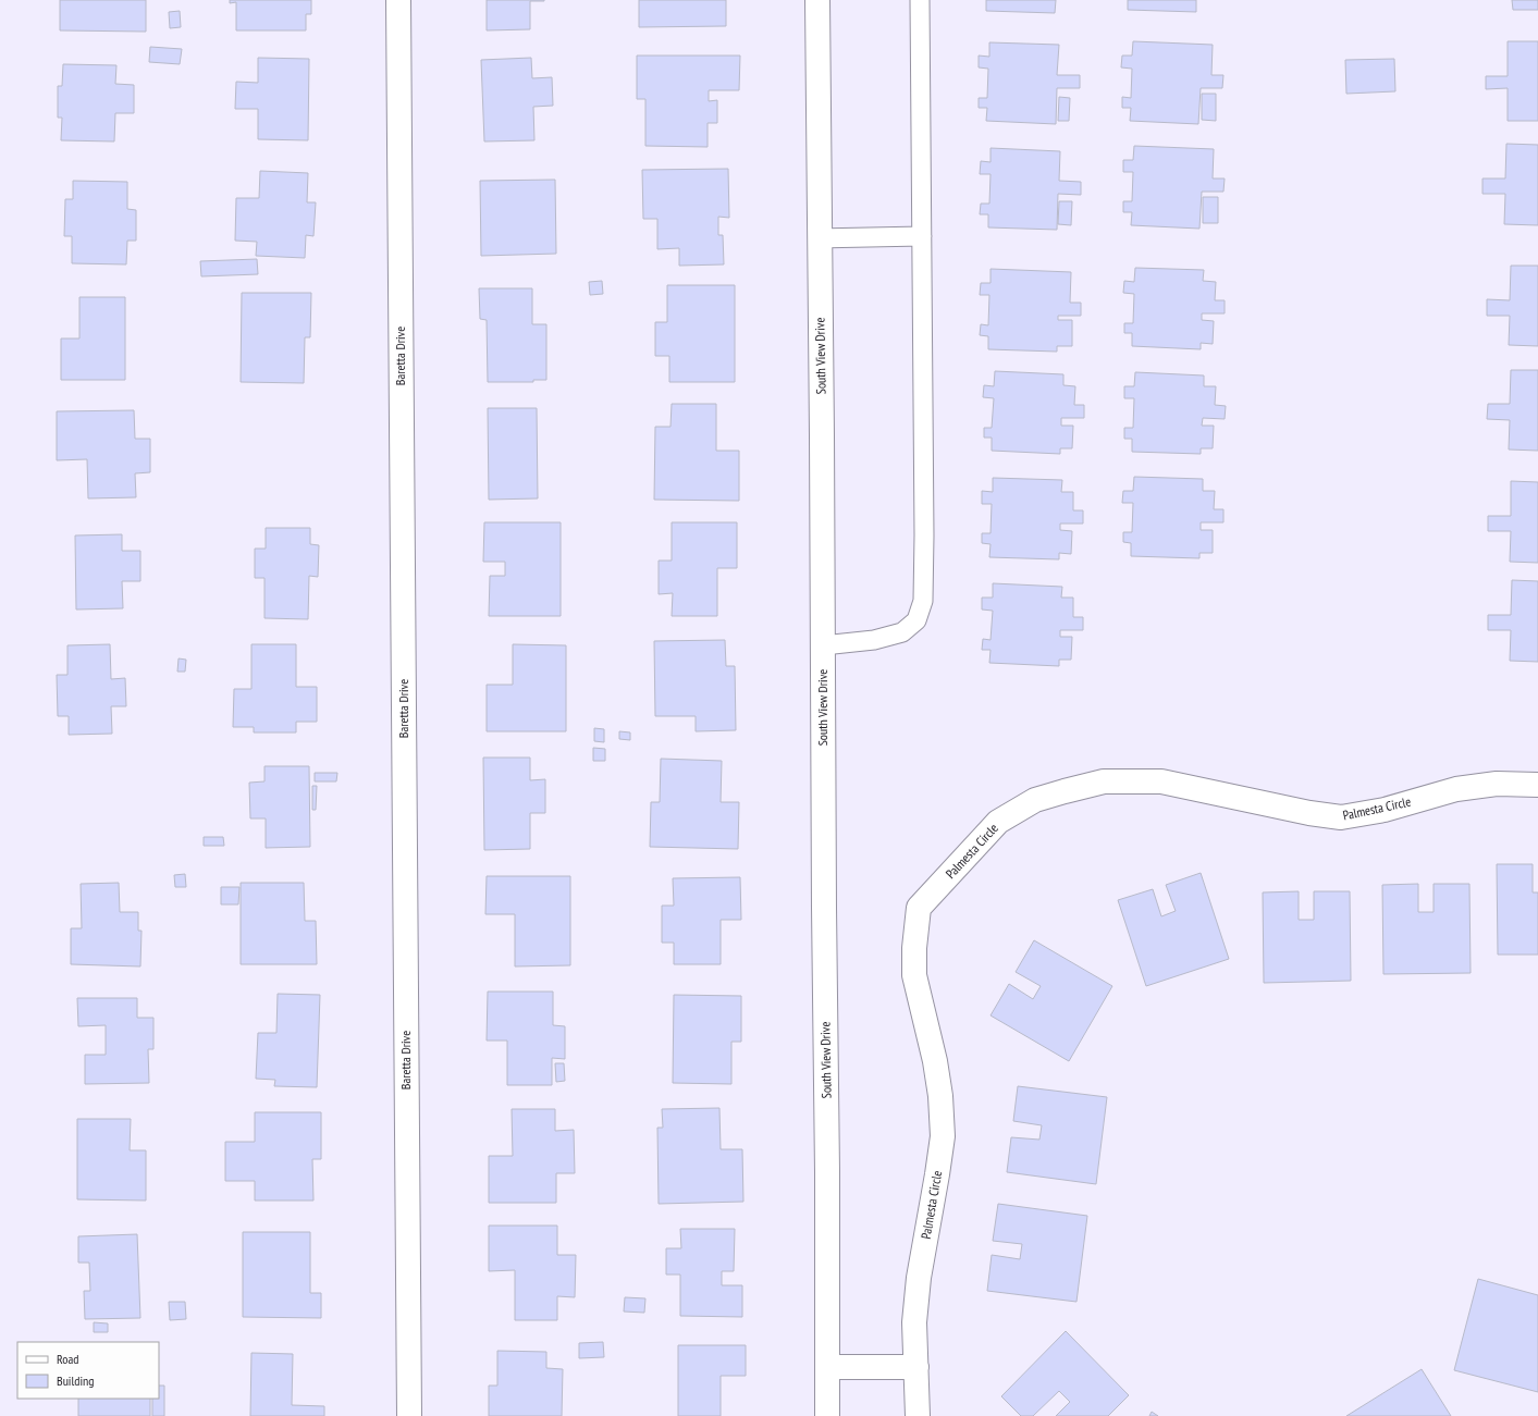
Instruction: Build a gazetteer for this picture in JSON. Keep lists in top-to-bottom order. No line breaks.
{"streets":{"street":["Baretta Drive","South View Drive","Palmesta Circle"]},"legend":["Road","Building"]}
